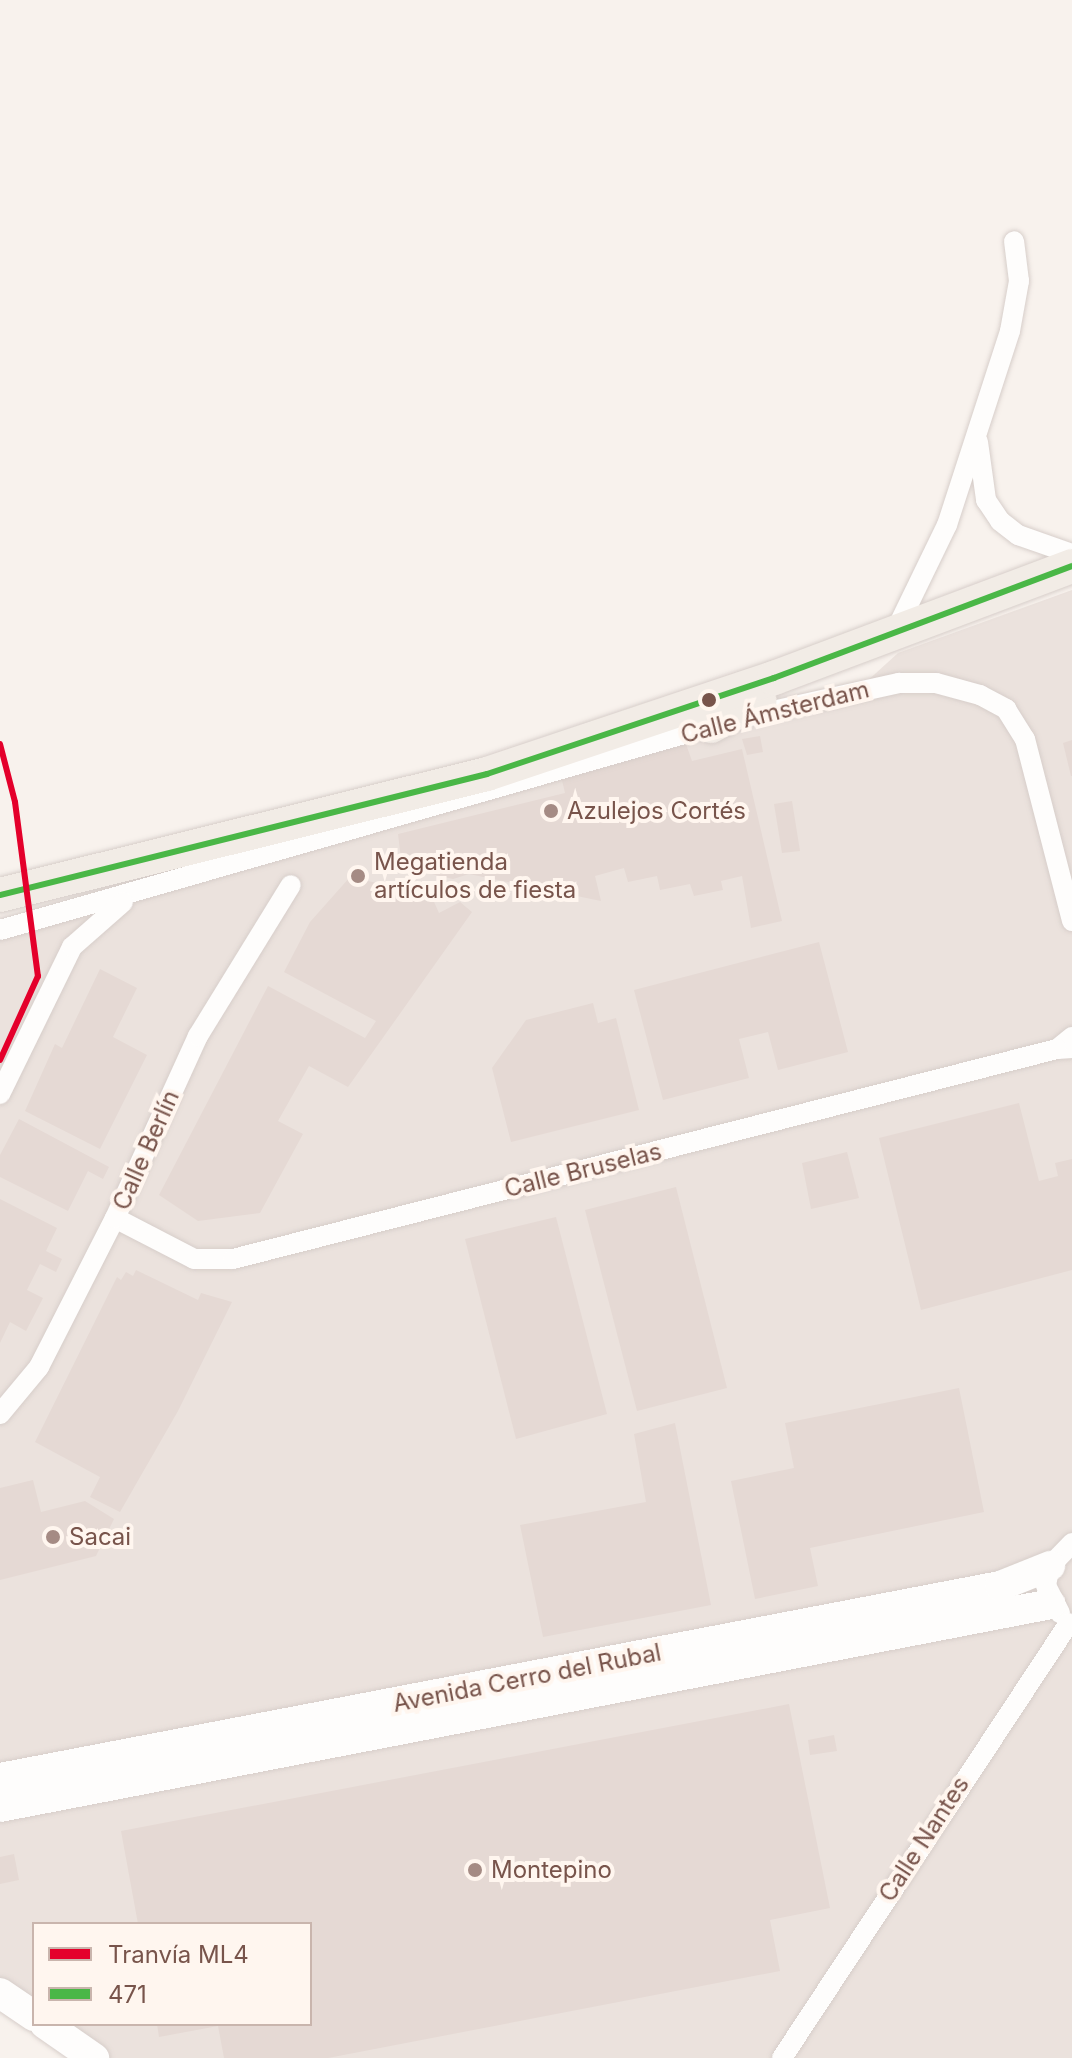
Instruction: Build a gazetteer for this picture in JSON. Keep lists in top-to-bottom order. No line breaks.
{"streets":{"street":["Calle Ámsterdam","Calle Berlín","Calle Bruselas","Avenida Cerro del Rubal","Calle Nantes"]},"crossings":[["Calle Berlín","Calle Bruselas"],["Avenida Cerro del Rubal","Calle Nantes"]],"places":["Azulejos Cortés","Megatienda artículos de fiesta","Sacai","Montepino"],"lines":["transit line 471","tram line ML4"],"legend":["Tranvía ML4","471"]}
